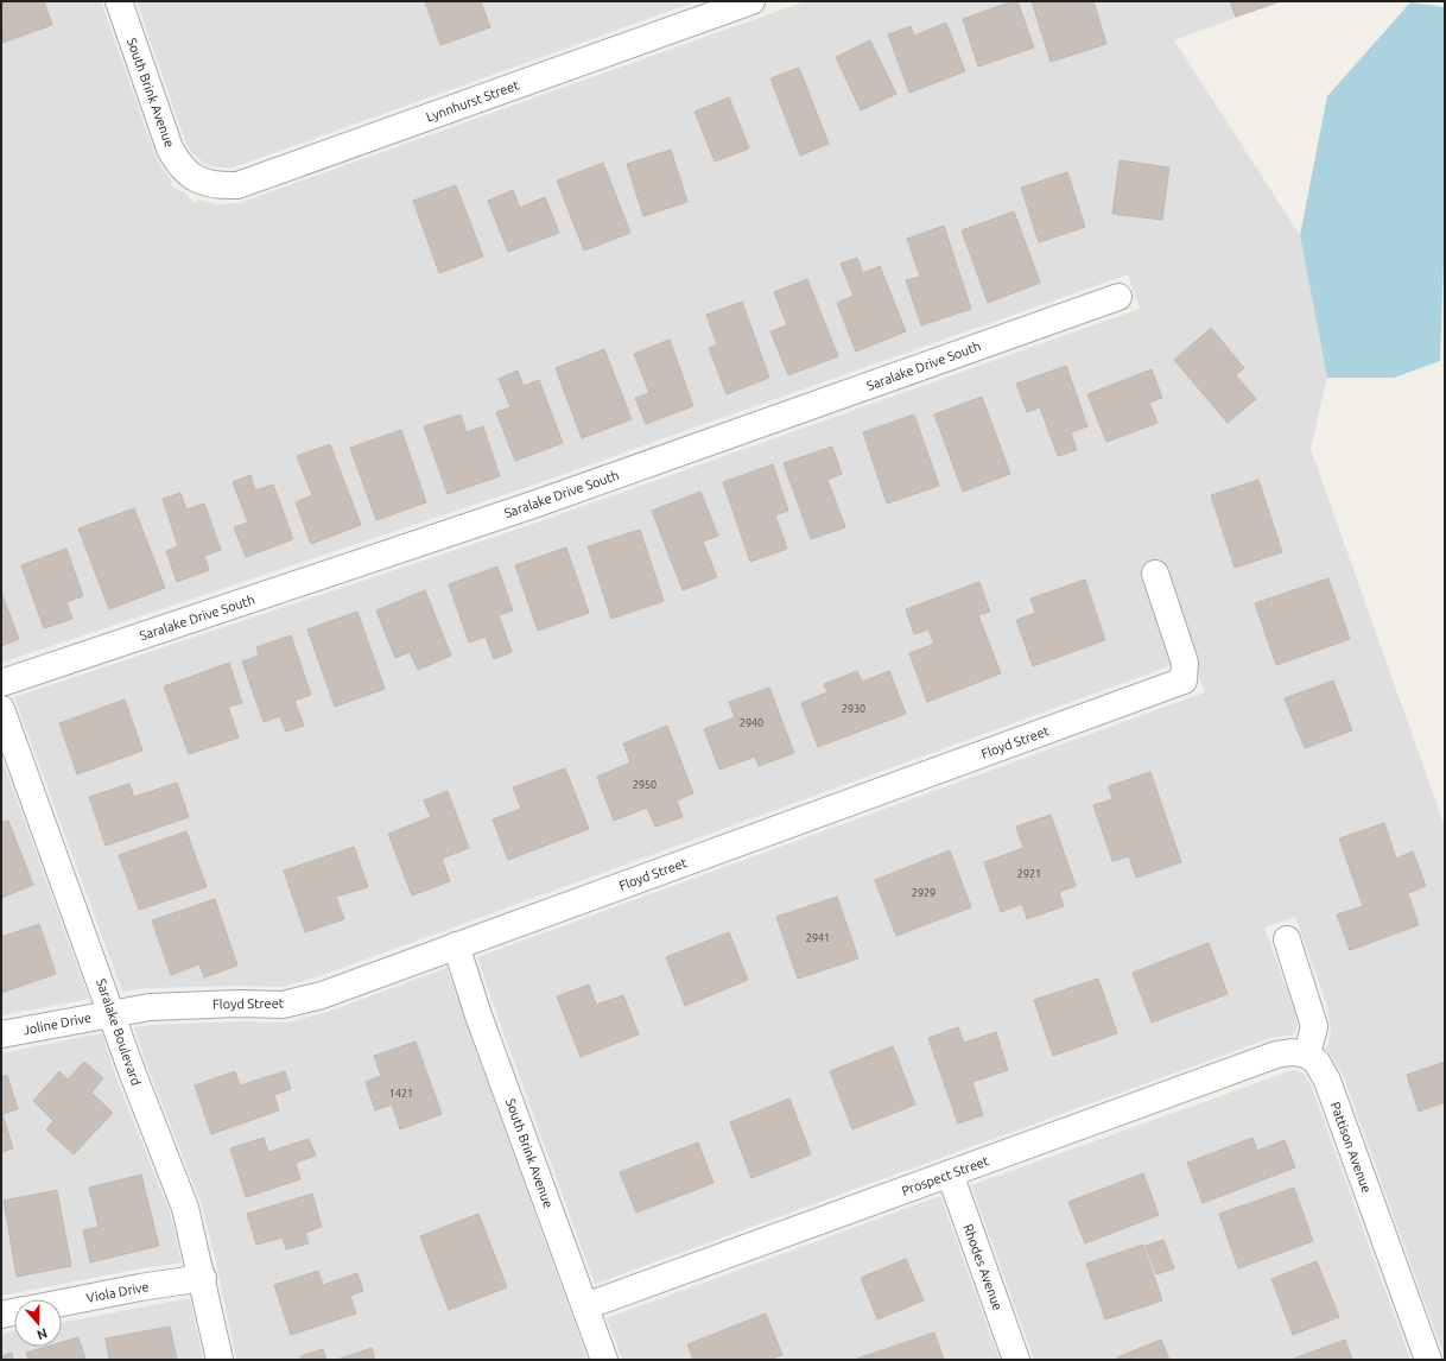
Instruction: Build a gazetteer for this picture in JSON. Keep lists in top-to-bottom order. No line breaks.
{"streets":{"street":["South Brink Avenue","Lynnhurst Street","Saralake Drive South","Floyd Street","Joline Drive","Saralake Boulevard","Pattison Avenue","Prospect Street","Rhodes Avenue","Viola Drive"]},"crossings":[["South Brink Avenue","Lynnhurst Street"],["South Brink Avenue","Floyd Street"],["South Brink Avenue","Prospect Street"],["Floyd Street","Joline Drive"],["Floyd Street","Saralake Boulevard"],["Joline Drive","Saralake Boulevard"],["Saralake Boulevard","Viola Drive"],["Pattison Avenue","Prospect Street"],["Prospect Street","Rhodes Avenue"]],"house_numbers":["2930","2940","2950","2921","2929","2941","1421"],"north":"bottom"}
